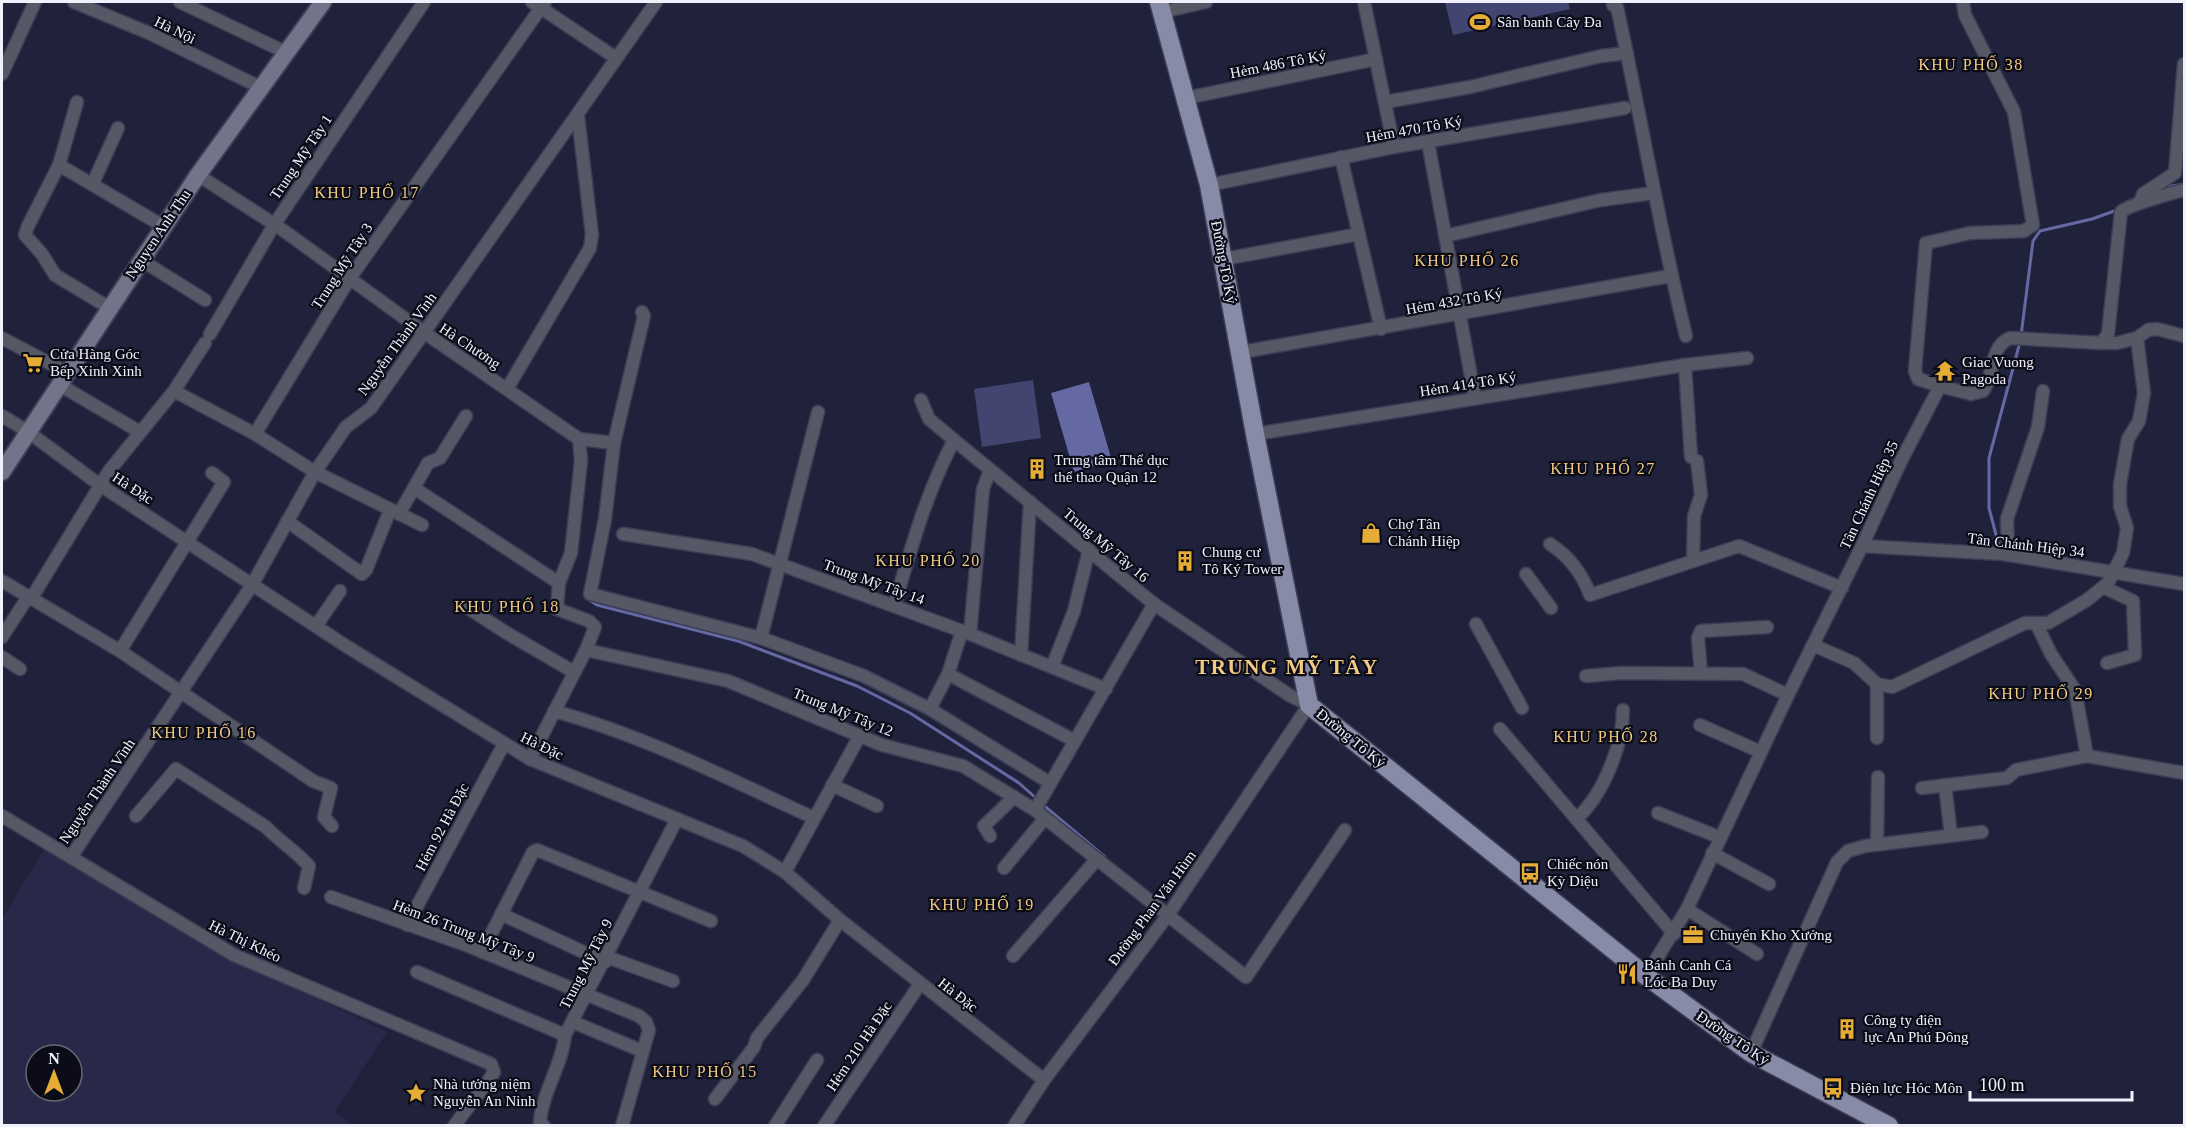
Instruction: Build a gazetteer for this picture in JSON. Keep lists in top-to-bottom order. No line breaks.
{"streets":{"main road":["Nguyen Anh Thu","Đường Tô Ký"],"street":["Hà Nội","Hẻm 486 Tô Ký","Hẻm 470 Tô Ký","Trung Mỹ Tây 1","Trung Mỹ Tây 3","Hẻm 432 Tô Ký","Nguyễn Thành Vĩnh","Hà Chương","Hẻm 414 Tô Ký","Hà Đặc","Tân Chánh Hiệp 35","Trung Mỹ Tây 16","Tân Chánh Hiệp 34","Trung Mỹ Tây 14","Trung Mỹ Tây 12","Hẻm 92 Hà Đặc","Đường Phan Văn Hùm","Hẻm 26 Trung Mỹ Tây 9","Hà Thị Khéo","Trung Mỹ Tây 9","Hẻm 210 Hà Đặc"]},"crossings":[["Hà Nội","Nguyen Anh Thu"],["Hẻm 486 Tô Ký","Đường Tô Ký"],["Hẻm 470 Tô Ký","Đường Tô Ký"],["Trung Mỹ Tây 1","Hà Chương"],["Trung Mỹ Tây 1","Hà Đặc"],["Nguyen Anh Thu","Hà Chương"],["Nguyen Anh Thu","Hà Đặc"],["Đường Tô Ký","Hẻm 432 Tô Ký"],["Đường Tô Ký","Hẻm 414 Tô Ký"],["Đường Tô Ký","Tân Chánh Hiệp 35"],["Đường Tô Ký","Trung Mỹ Tây 16"],["Đường Tô Ký","Đường Phan Văn Hùm"],["Trung Mỹ Tây 3","Hà Chương"],["Nguyễn Thành Vĩnh","Hà Chương"],["Nguyễn Thành Vĩnh","Hà Đặc"],["Nguyễn Thành Vĩnh","Hà Thị Khéo"],["Hà Đặc","Hẻm 92 Hà Đặc"],["Hà Đặc","Đường Phan Văn Hùm"],["Hà Đặc","Trung Mỹ Tây 9"],["Hà Đặc","Hẻm 210 Hà Đặc"],["Tân Chánh Hiệp 35","Tân Chánh Hiệp 34"],["Trung Mỹ Tây 16","Đường Phan Văn Hùm"],["Trung Mỹ Tây 12","Đường Phan Văn Hùm"],["Hẻm 92 Hà Đặc","Hẻm 26 Trung Mỹ Tây 9"],["Hẻm 26 Trung Mỹ Tây 9","Trung Mỹ Tây 9"]],"districts":["KHU PHỐ 38","KHU PHỐ 17","KHU PHỐ 26","KHU PHỐ 27","KHU PHỐ 20","KHU PHỐ 18","TRUNG MỸ TÂY","KHU PHỐ 29","KHU PHỐ 16","KHU PHỐ 28","KHU PHỐ 19","KHU PHỐ 15"],"places":{"sports":["Sân banh Cây Đa"],"supermarket":["Cửa Hàng Góc Bếp Xinh Xinh"],"temple":["Giac Vuong Pagoda"],"building":["Trung tâm Thể dục thể thao Quận 12","Chung cư Tô Ký Tower","Công ty điện lực An Phú Đông"],"shop":["Chợ Tân Chánh Hiệp"],"bus stop":["Chiếc nón Kỳ Diệu","Điện lực Hóc Môn"],"office":["Chuyển Kho Xưởng"],"restaurant":["Bánh Canh Cá Lóc Ba Duy"],"place":["Nhà tưởng niệm Nguyễn An Ninh"]},"scale_bar":"100 m","north":"top"}
